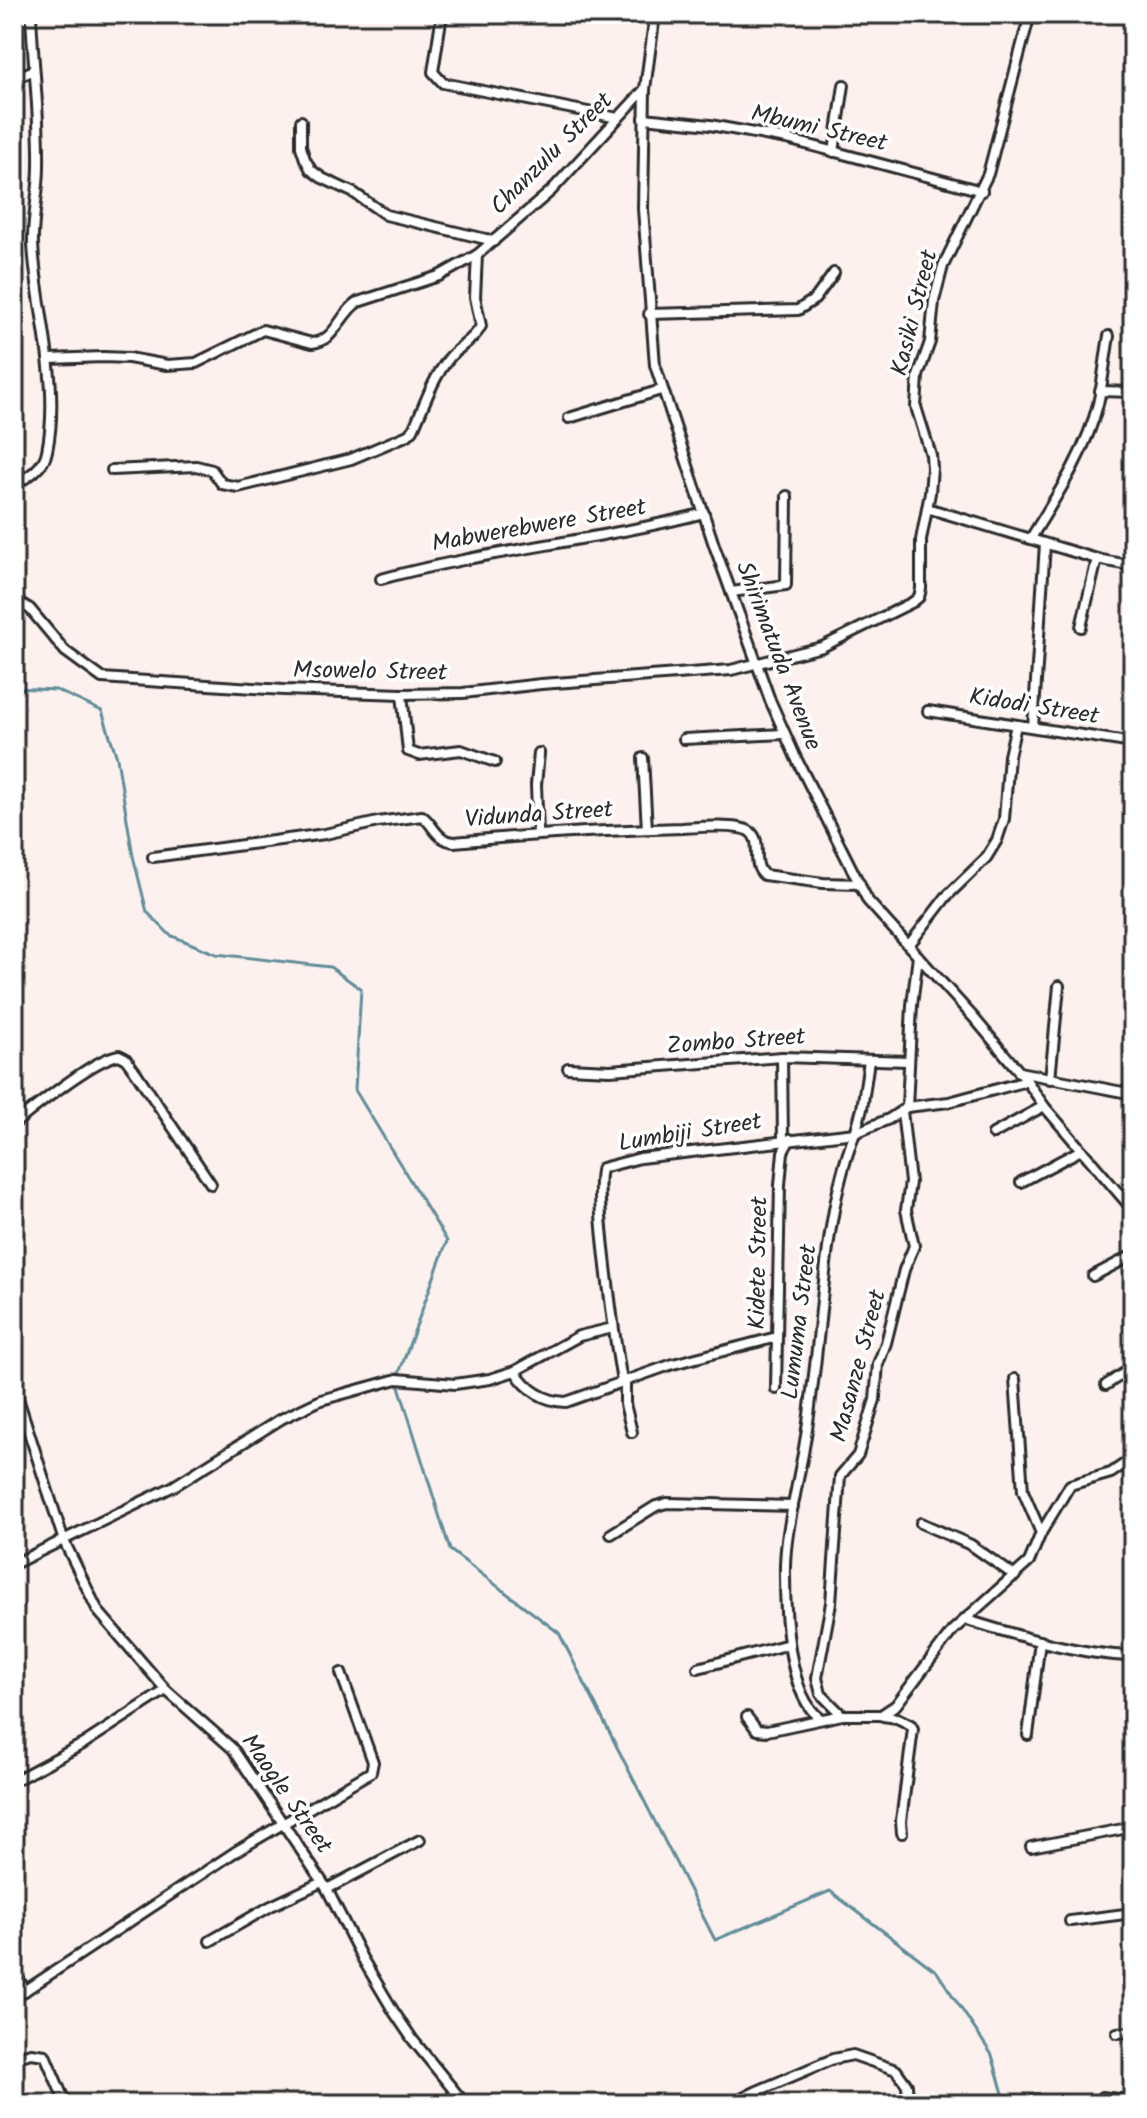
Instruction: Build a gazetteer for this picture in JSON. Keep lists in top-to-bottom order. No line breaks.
{"streets":{"street":["Mbumi Street","Chanzulu Street","Kasiki Street","Mabwerebwere Street","Shirimatuda Avenue","Msowelo Street","Kidodi Street","Vidunda Street","Zombo Street","Lumbiji Street","Kidete Street","Lumuma Street","Masanze Street","Maogle Street"]},"crossings":[["Mbumi Street","Kasiki Street"],["Mbumi Street","Shirimatuda Avenue"],["Chanzulu Street","Shirimatuda Avenue"],["Kasiki Street","Shirimatuda Avenue"],["Kasiki Street","Msowelo Street"],["Mabwerebwere Street","Shirimatuda Avenue"],["Shirimatuda Avenue","Msowelo Street"],["Shirimatuda Avenue","Vidunda Street"],["Zombo Street","Kidete Street"],["Zombo Street","Lumuma Street"],["Lumbiji Street","Kidete Street"],["Lumbiji Street","Lumuma Street"]]}
